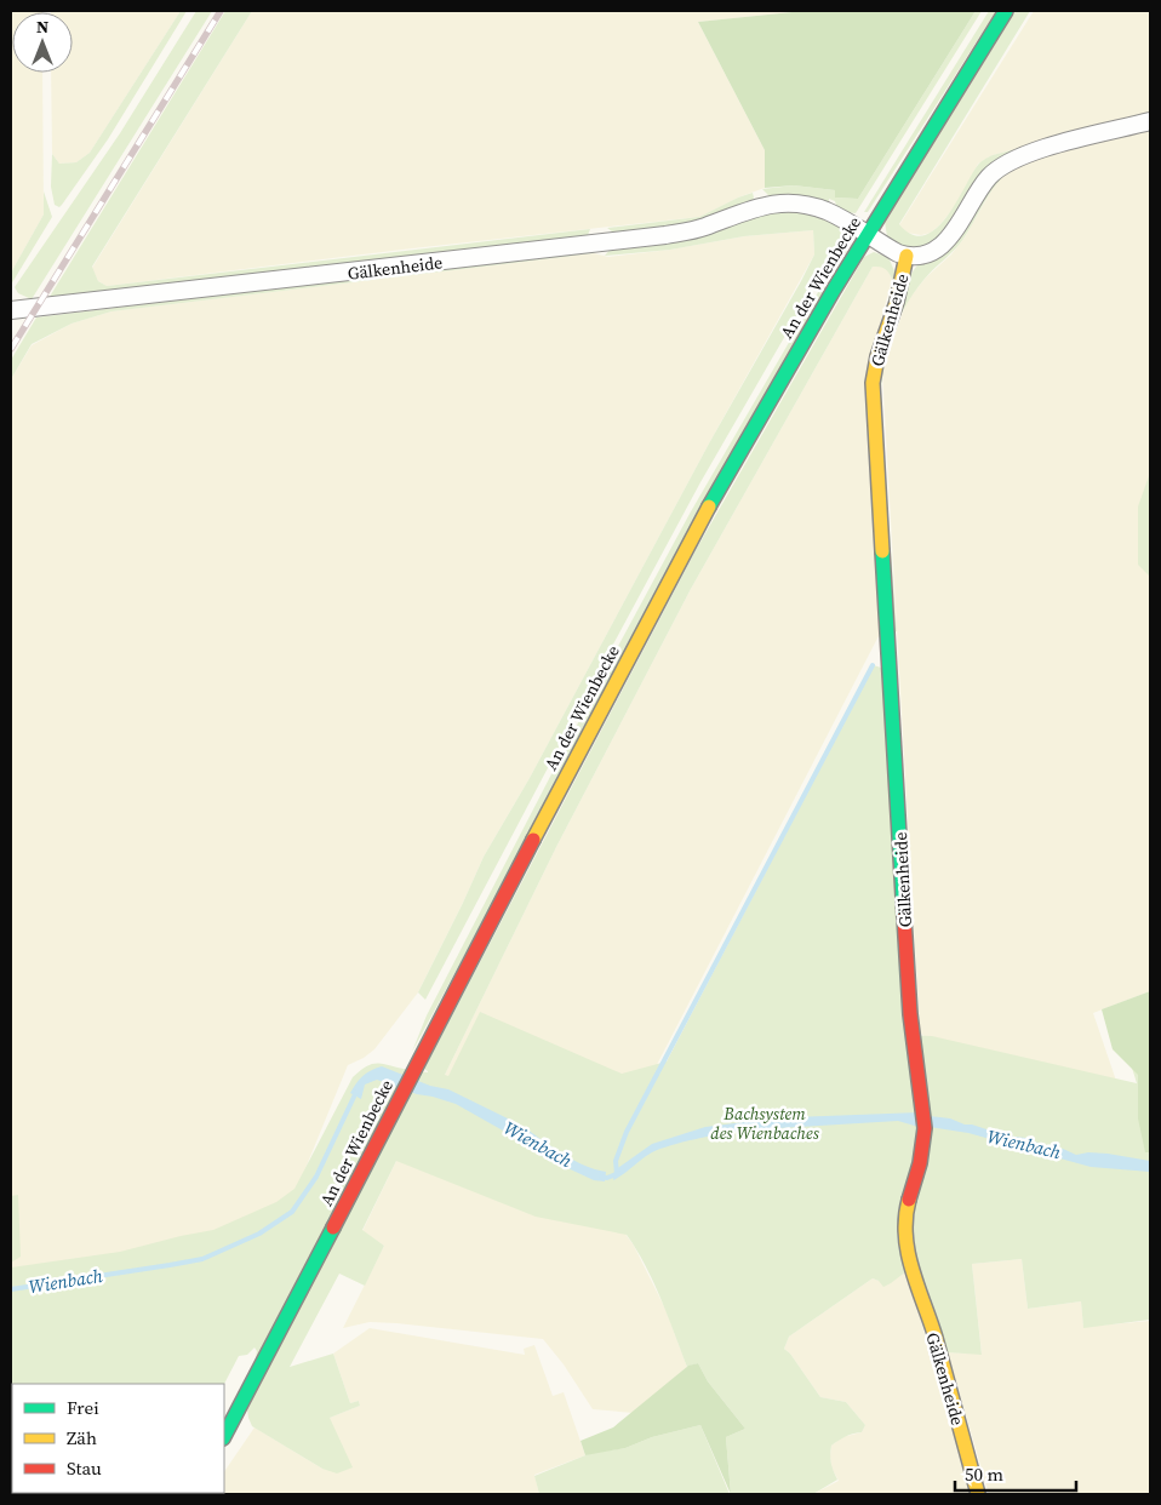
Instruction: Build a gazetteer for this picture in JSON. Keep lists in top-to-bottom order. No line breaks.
{"streets":{"street":["Gälkenheide","An der Wienbecke"]},"crossings":[["Gälkenheide","An der Wienbecke"]],"water":["Wienbach"],"parks":["Bachsystem des Wienbaches"],"legend":["Frei","Zäh","Stau"],"scale_bar":"50 m","north":"top"}
